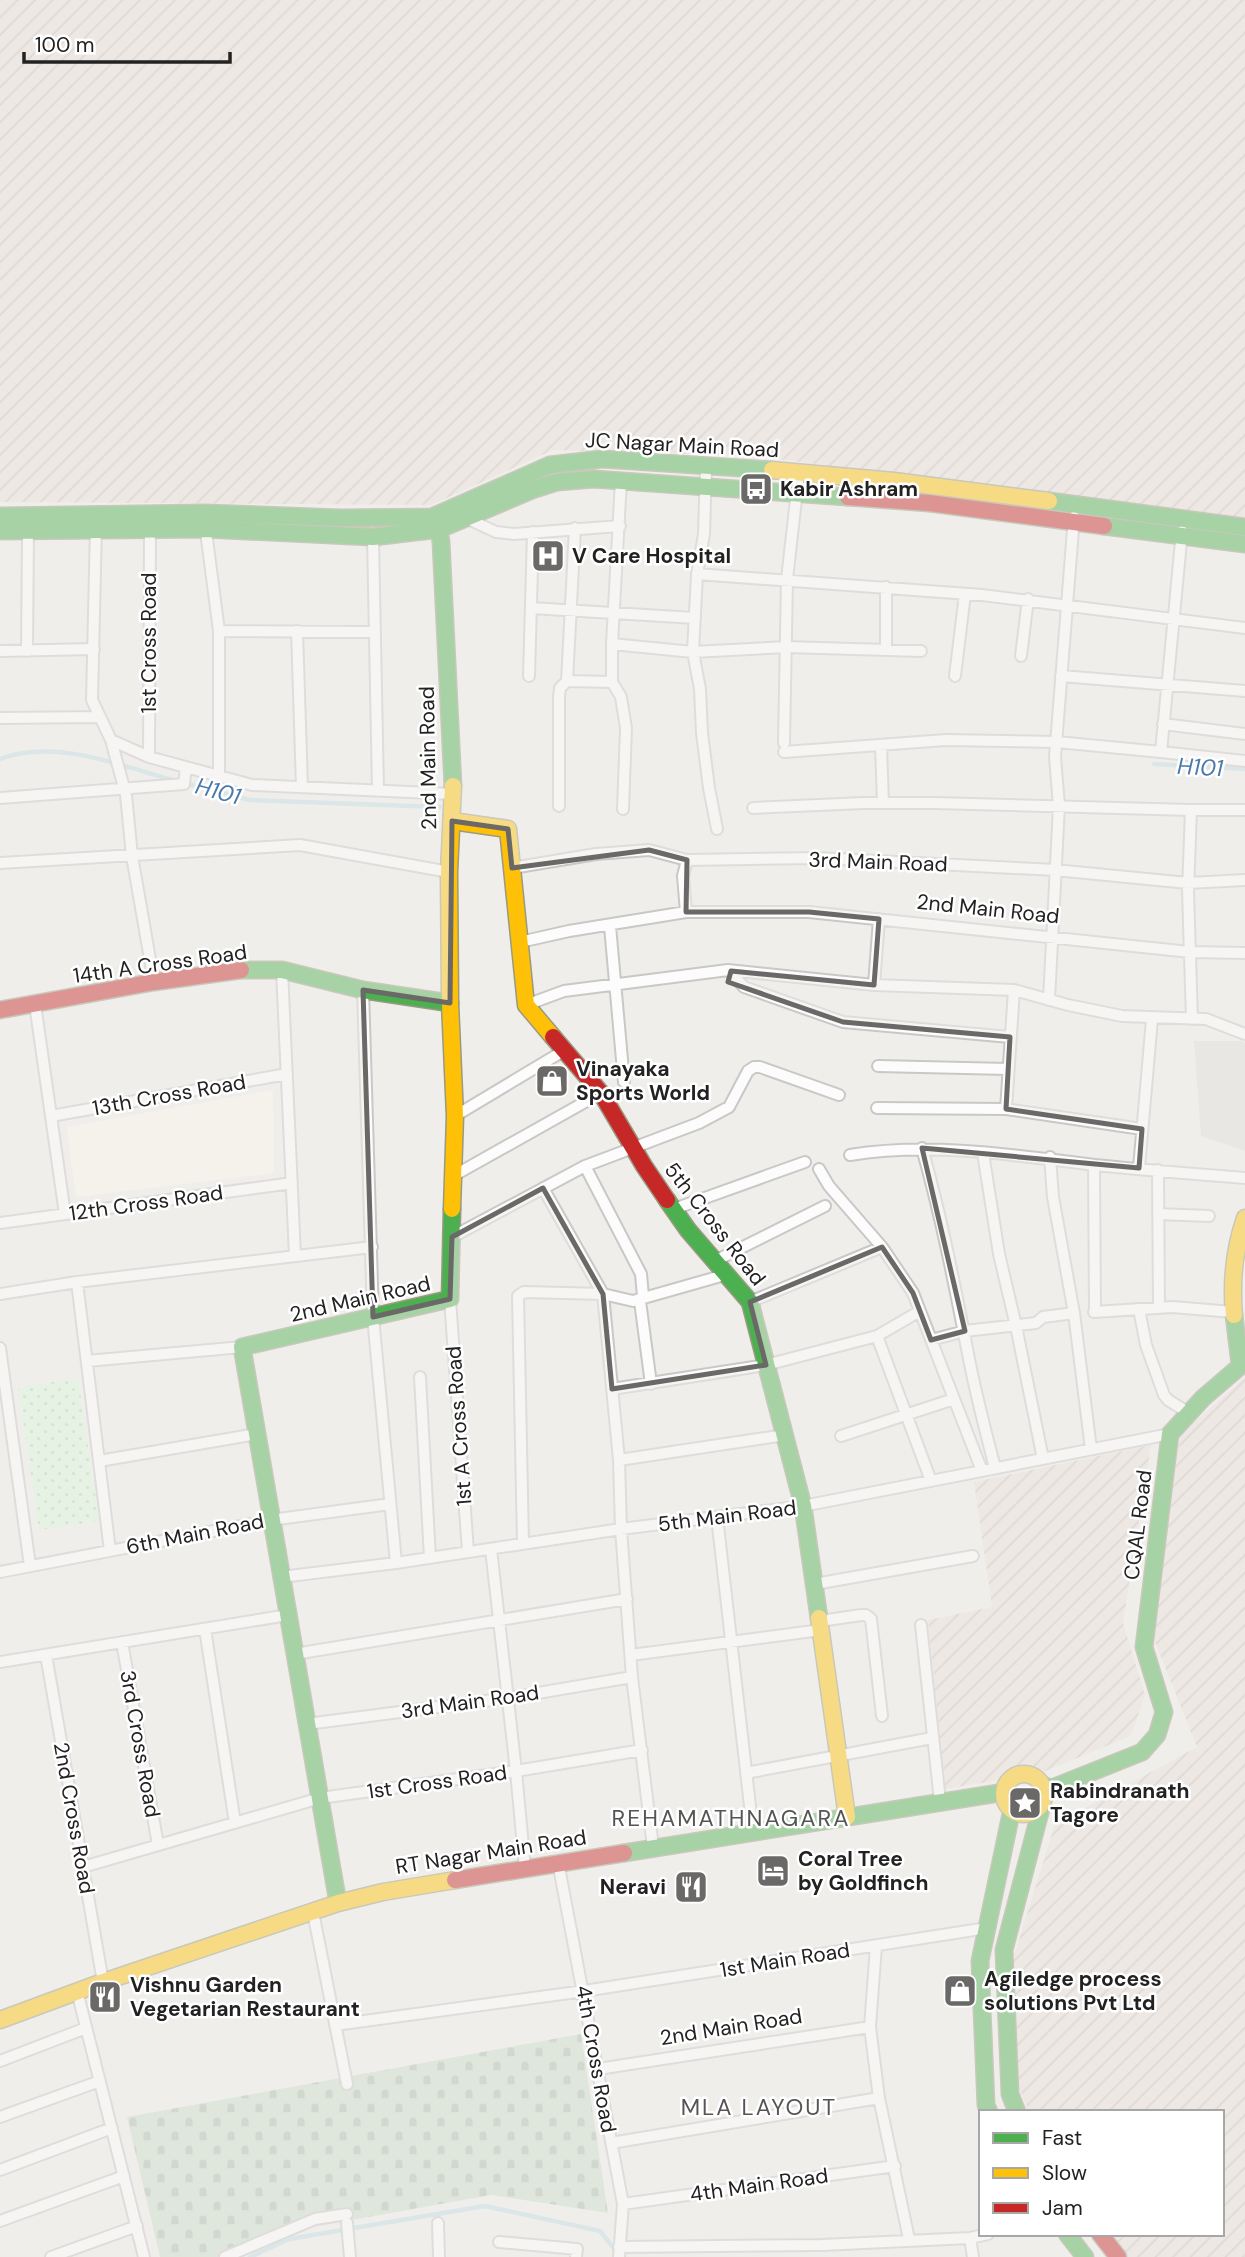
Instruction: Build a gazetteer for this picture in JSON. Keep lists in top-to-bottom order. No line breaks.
{"streets":{"street":["JC Nagar Main Road","1st Cross Road","2nd Main Road","3rd Main Road","14th A Cross Road","13th Cross Road","12th Cross Road","5th Cross Road","1st A Cross Road","5th Main Road","CQAL Road","6th Main Road","3rd Cross Road","2nd Cross Road","RT Nagar Main Road","1st Main Road","4th Cross Road","4th Main Road"]},"crossings":[["JC Nagar Main Road","1st Cross Road"],["JC Nagar Main Road","2nd Main Road"],["1st Cross Road","3rd Cross Road"],["1st Cross Road","2nd Cross Road"],["2nd Main Road","14th A Cross Road"],["2nd Main Road","1st A Cross Road"],["2nd Main Road","4th Cross Road"],["5th Cross Road","5th Main Road"],["5th Cross Road","RT Nagar Main Road"],["1st A Cross Road","5th Main Road"],["5th Main Road","CQAL Road"],["CQAL Road","RT Nagar Main Road"],["2nd Cross Road","RT Nagar Main Road"],["RT Nagar Main Road","4th Cross Road"],["1st Main Road","4th Cross Road"],["4th Cross Road","4th Main Road"]],"districts":["REHAMATHNAGARA","MLA LAYOUT"],"water":["H101"],"places":{"bus stop":["Kabir Ashram"],"hospital":["V Care Hospital"],"shop":["Vinayaka Sports World","Agiledge process solutions Pvt Ltd"],"place":["Rabindranath Tagore"],"hotel":["Coral Tree by Goldfinch"],"restaurant":["Neravi","Vishnu Garden Vegetarian Restaurant"]},"legend":["Fast","Slow","Jam"],"scale_bar":"100 m"}
